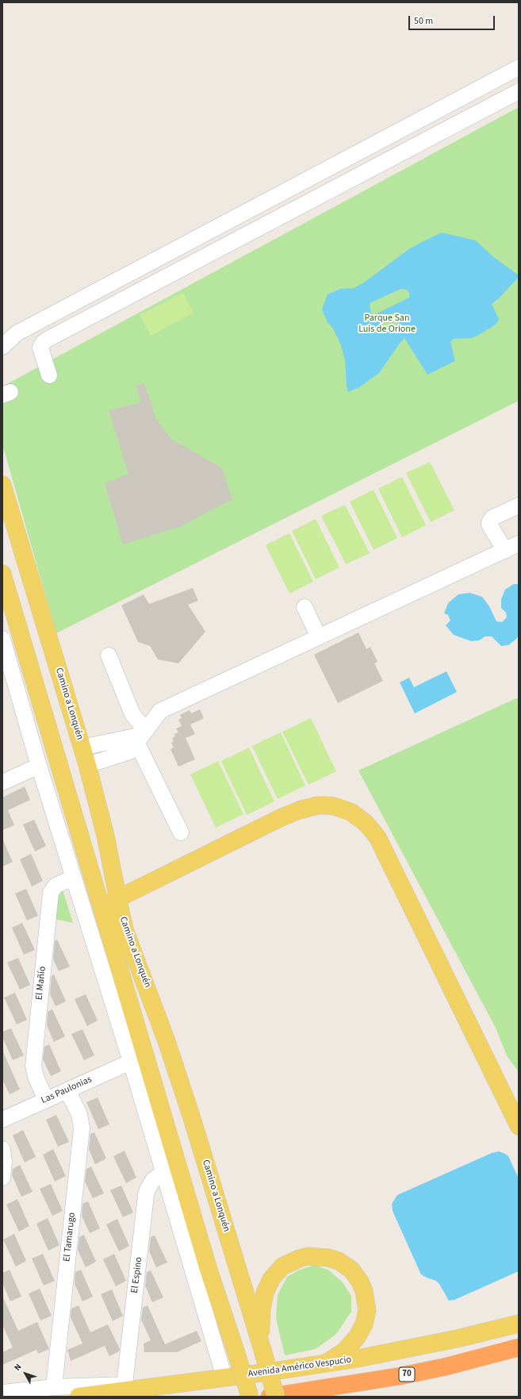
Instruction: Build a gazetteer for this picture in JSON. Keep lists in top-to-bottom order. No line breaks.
{"streets":{"highway":["70"],"main road":["Camino a Lonquén","Avenida Américo Vespucio"],"street":["El Mañío","Las Paulonias","El Tamarugo","El Espino"]},"crossings":[["El Mañío","Las Paulonias"],["Las Paulonias","El Tamarugo"]],"parks":["Parque San Luis de Orione"],"scale_bar":"50 m","north":"top left"}
